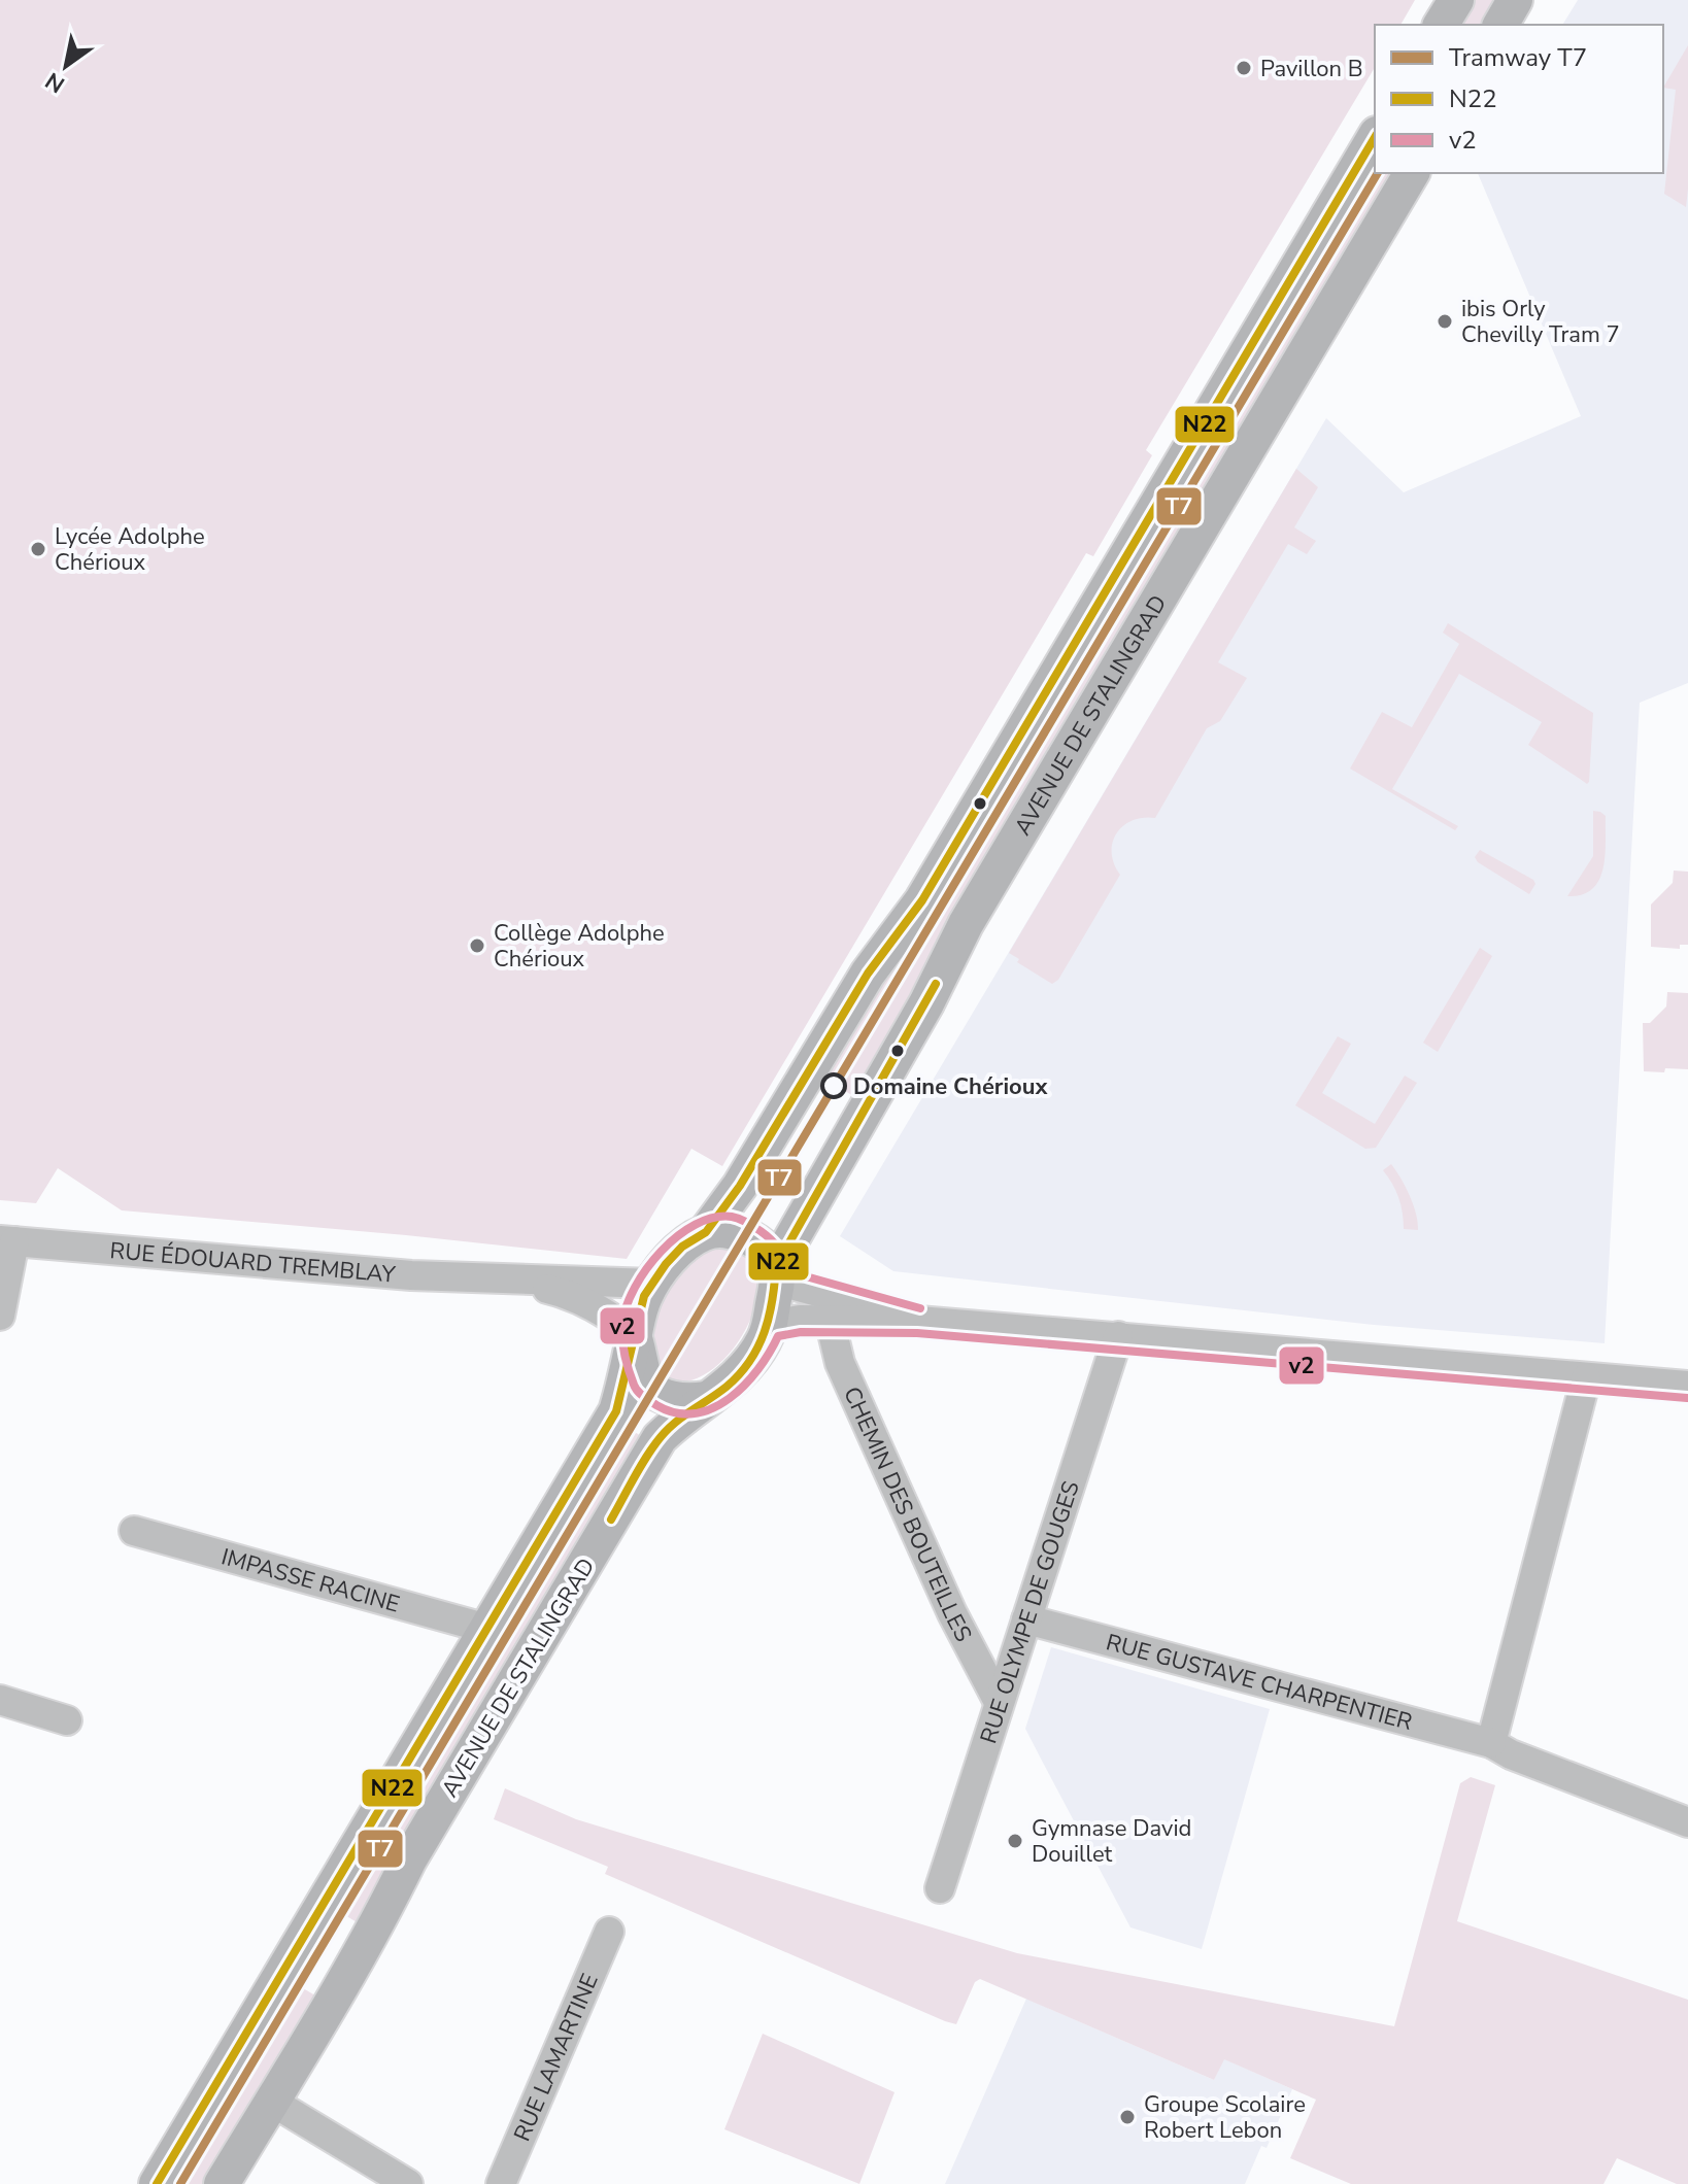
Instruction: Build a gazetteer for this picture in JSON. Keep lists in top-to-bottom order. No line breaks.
{"streets":{"main road":["AVENUE DE STALINGRAD"],"street":["RUE ÉDOUARD TREMBLAY","CHEMIN DES BOUTEILLES","IMPASSE RACINE","RUE OLYMPE DE GOUGES","RUE GUSTAVE CHARPENTIER","RUE LAMARTINE"]},"crossings":[["AVENUE DE STALINGRAD","RUE ÉDOUARD TREMBLAY"],["CHEMIN DES BOUTEILLES","RUE OLYMPE DE GOUGES"],["RUE OLYMPE DE GOUGES","RUE GUSTAVE CHARPENTIER"]],"places":["Pavillon B","ibis Orly Chevilly Tram 7","Lycée Adolphe Chérioux","Collège Adolphe Chérioux","Domaine Chérioux","Gymnase David Douillet","Groupe Scolaire Robert Lebon"],"lines":["transit line N22","tram line T7","transit line v2"],"legend":["Tramway T7","N22","v2"],"north":"bottom left"}
